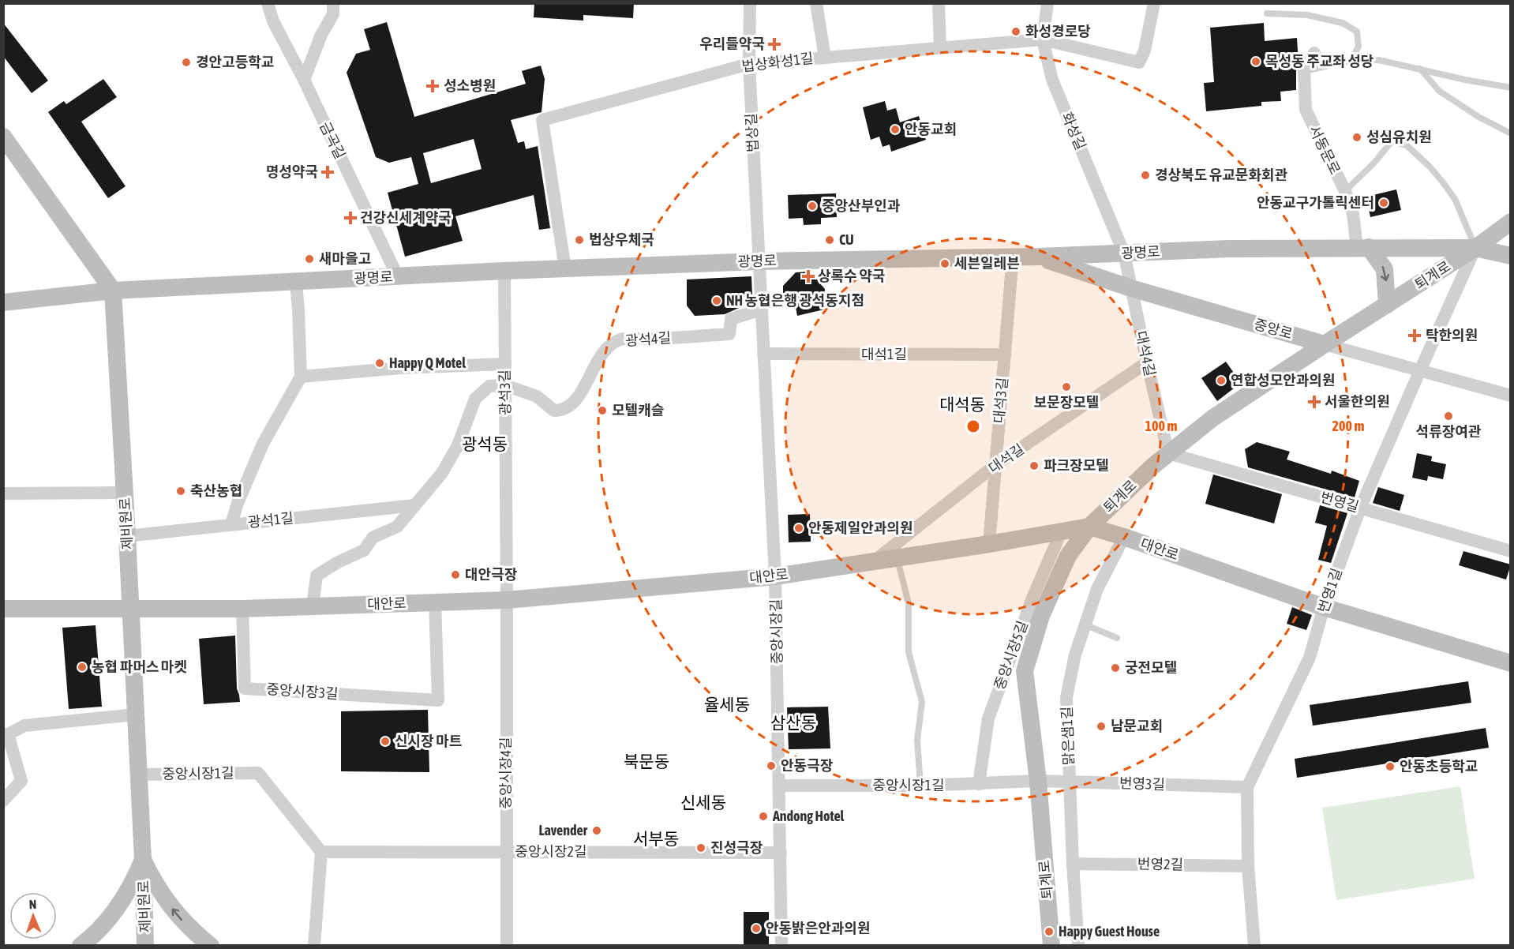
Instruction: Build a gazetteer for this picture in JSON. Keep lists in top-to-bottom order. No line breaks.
{"streets":{"street":["법상화성1길","화성길","법상길","금곡길","서동문로","광명로","퇴계로","중앙로","광석4길","대석4길","대석1길","광석3길","대석3길","대석길","번영길","광석1길","제비원로","대안로","번영1길","중앙시장길","중앙시장5길","중앙시장3길","맑은샘1길","중앙시장4길","중앙시장1길","번영3길","중앙시장2길","번영2길"]},"crossings":[["법상화성1길","화성길"],["법상화성1길","법상길"],["법상화성1길","광명로"],["화성길","광명로"],["화성길","대석4길"],["법상길","광명로"],["법상길","중앙시장길"],["금곡길","광명로"],["서동문로","광명로"],["광명로","퇴계로"],["광명로","중앙로"],["광명로","대석4길"],["광명로","광석3길"],["광명로","대석3길"],["광명로","제비원로"],["광명로","번영1길"],["광명로","중앙시장길"],["퇴계로","중앙로"],["퇴계로","대석4길"],["퇴계로","번영길"],["퇴계로","대안로"],["퇴계로","번영1길"],["퇴계로","중앙시장1길"],["퇴계로","번영3길"],["중앙로","대석4길"],["중앙로","번영1길"],["광석4길","광석3길"],["광석4길","중앙시장길"],["대석4길","대석길"],["대석4길","번영길"],["대석1길","대석3길"],["대석1길","중앙시장길"],["광석3길","대안로"],["광석3길","중앙시장4길"],["대석3길","대석길"],["대석3길","대안로"],["대석길","대안로"],["번영길","번영1길"],["광석1길","제비원로"],["제비원로","대안로"],["제비원로","중앙시장1길"],["대안로","번영1길"],["대안로","중앙시장길"],["대안로","중앙시장5길"],["대안로","중앙시장3길"],["대안로","맑은샘1길"],["대안로","중앙시장4길"],["번영1길","번영3길"],["번영1길","번영2길"],["중앙시장길","중앙시장1길"],["중앙시장길","중앙시장2길"],["중앙시장5길","중앙시장1길"],["맑은샘1길","번영3길"],["맑은샘1길","번영2길"],["중앙시장4길","중앙시장2길"],["중앙시장1길","번영3길"],["중앙시장1길","중앙시장2길"]],"districts":["대석동","광석동","율세동","삼산동","북문동","신세동","서부동"],"places":{"other":["화성경로당","목성동 주교좌 성당","경안고등학교","안동교회","성심유치원","경상북도 유교문화회관","안동교구가톨릭센터","중앙산부인과","법상우체국","CU","새마을고","세븐일레븐","NH 농협은행 광석동지점","Happy Q Motel","연합성모안과의원","보문장모텔","모텔캐슬","석류장여관","파크장모텔","축산농협","안동제일안과의원","대안극장","농협 파머스 마켓","궁전모텔","남문교회","신시장 마트","안동극장","안동초등학교","Andong Hotel","Lavender","진성극장","안동밝은안과의원","Happy Guest House"],"health":["우리들약국","성소병원","명성약국","건강신세계약국","상록수 약국","탁한의원","서울한의원"]},"north":"top","rings":["100 m","200 m"]}
